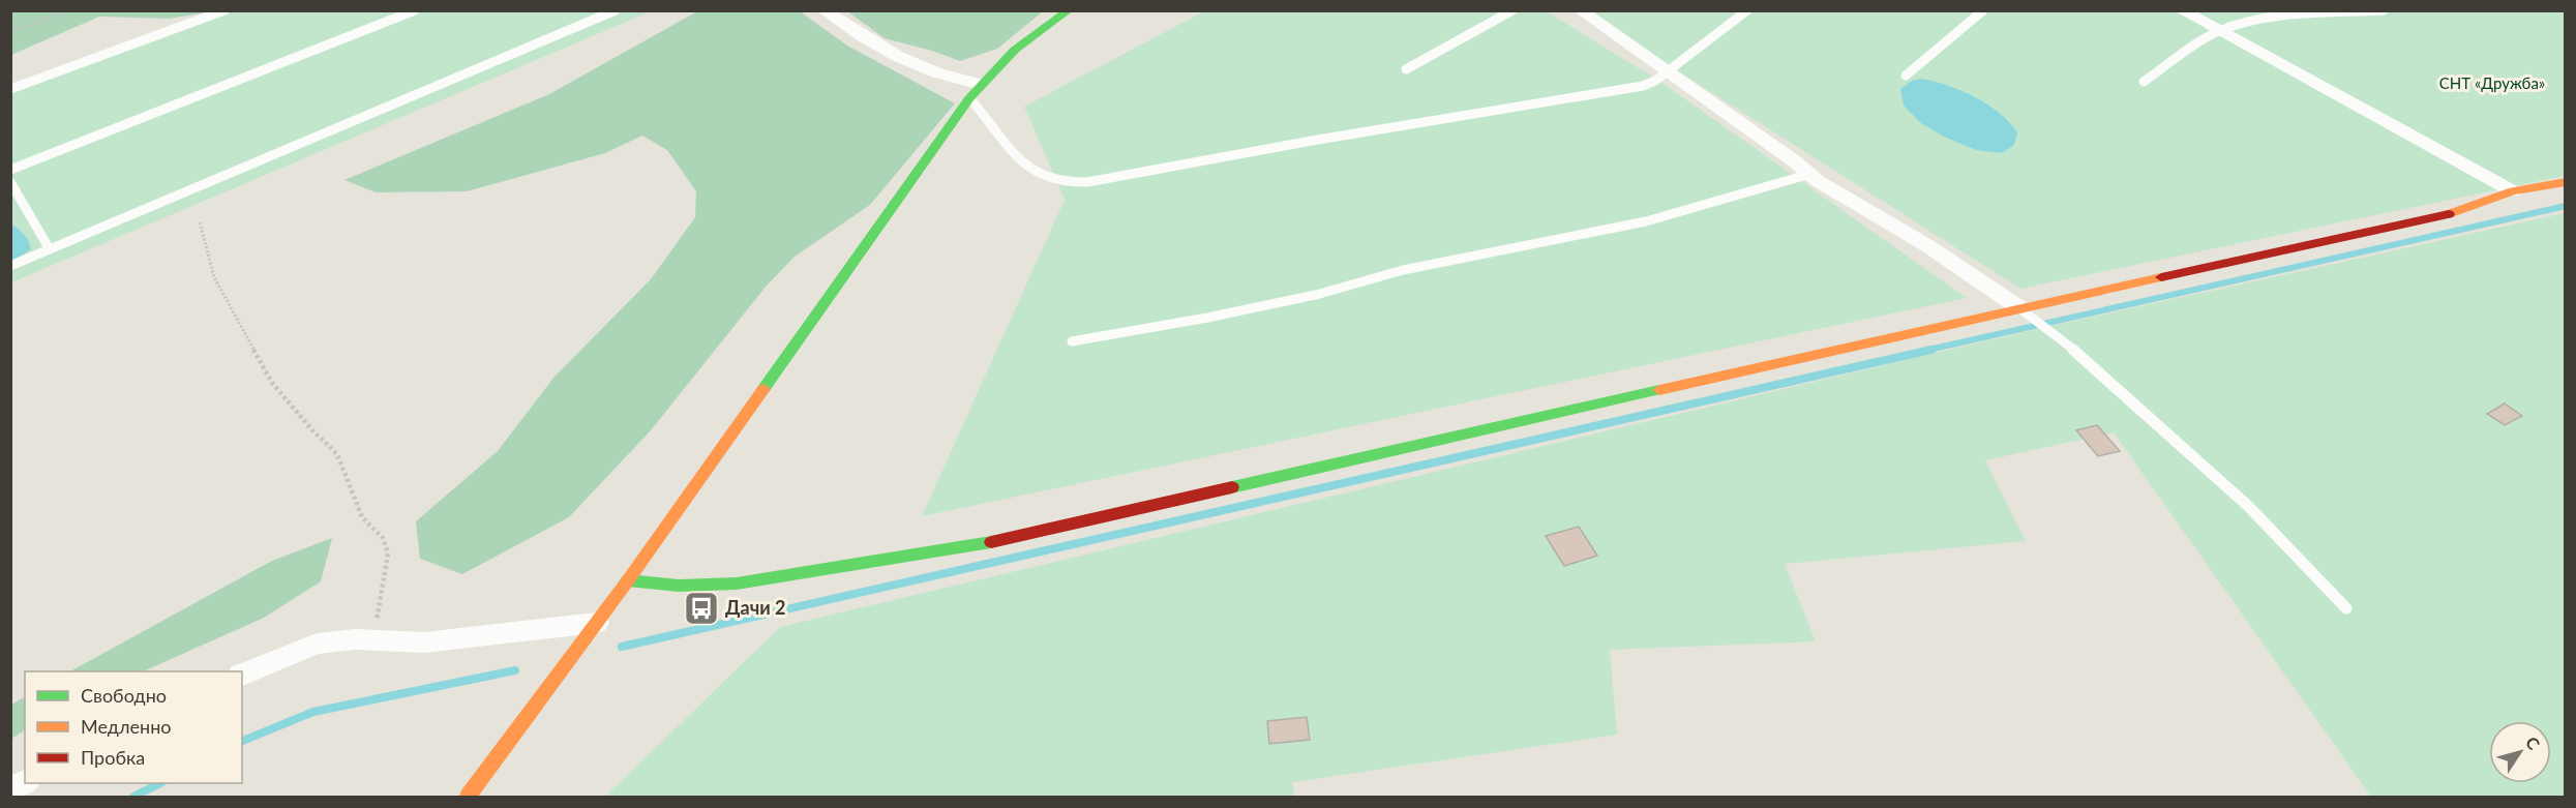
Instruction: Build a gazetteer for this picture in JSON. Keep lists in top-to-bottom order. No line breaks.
{"parks":["СНТ «Дружба»"],"places":{"bus stop":["Дачи 2"]},"legend":["Свободно","Медленно","Пробка"],"north":"top right"}
